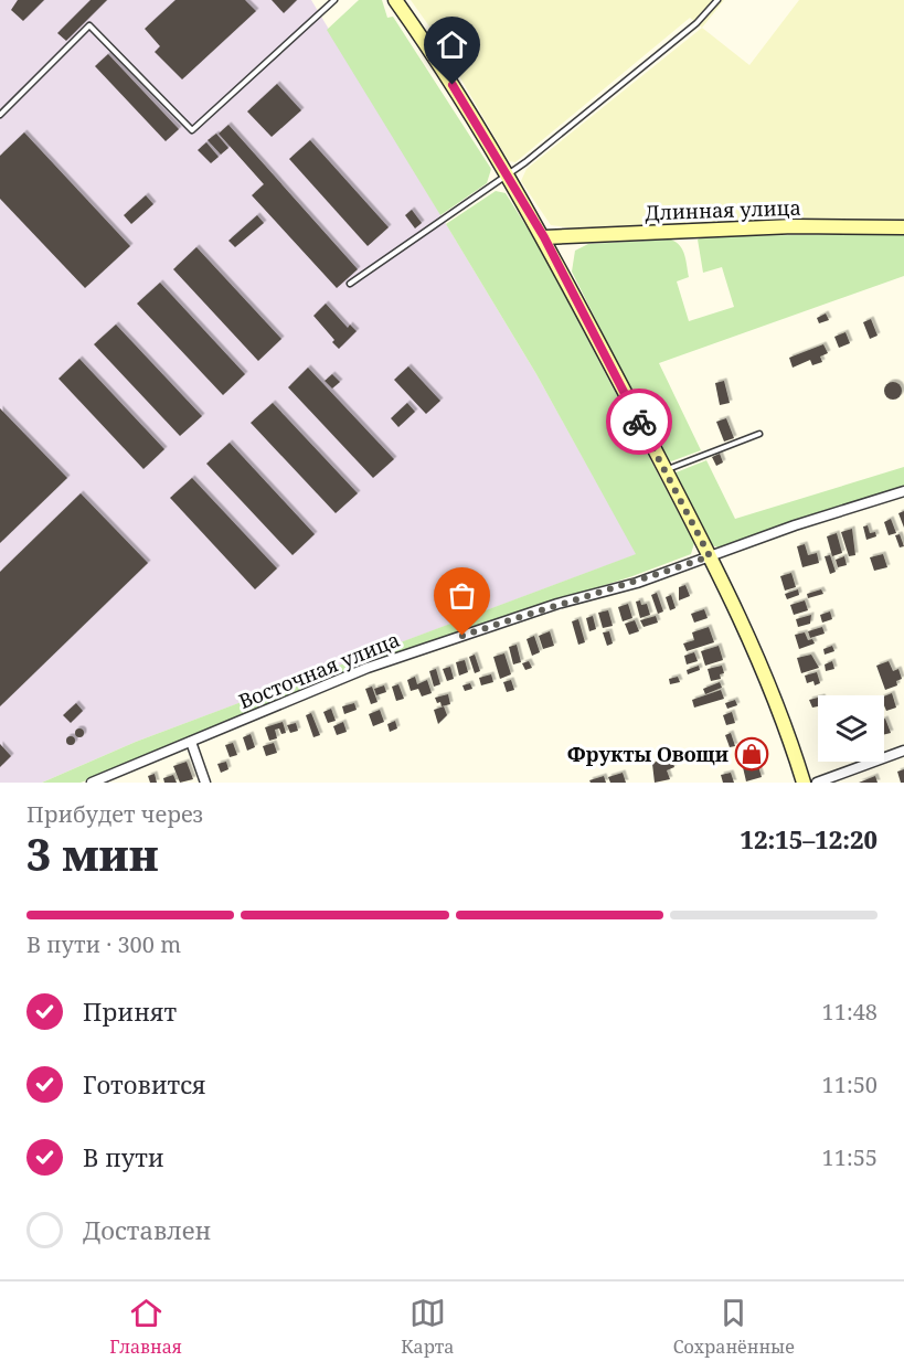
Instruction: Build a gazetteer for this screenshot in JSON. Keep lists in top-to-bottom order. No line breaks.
{"streets":{"street":["Длинная улица","Восточная улица"]},"places":{"shop":["Фрукты Овощи"]},"page":{"heading":["3 мин","Прибудет через","12:15–12:20"],"bar":"В пути · 300 m","list":[["Принят","11:48"],["Готовится","11:50"],["В пути","11:55"],"Доставлен"],"tabs":["Главная","Карта","Сохранённые"]}}
